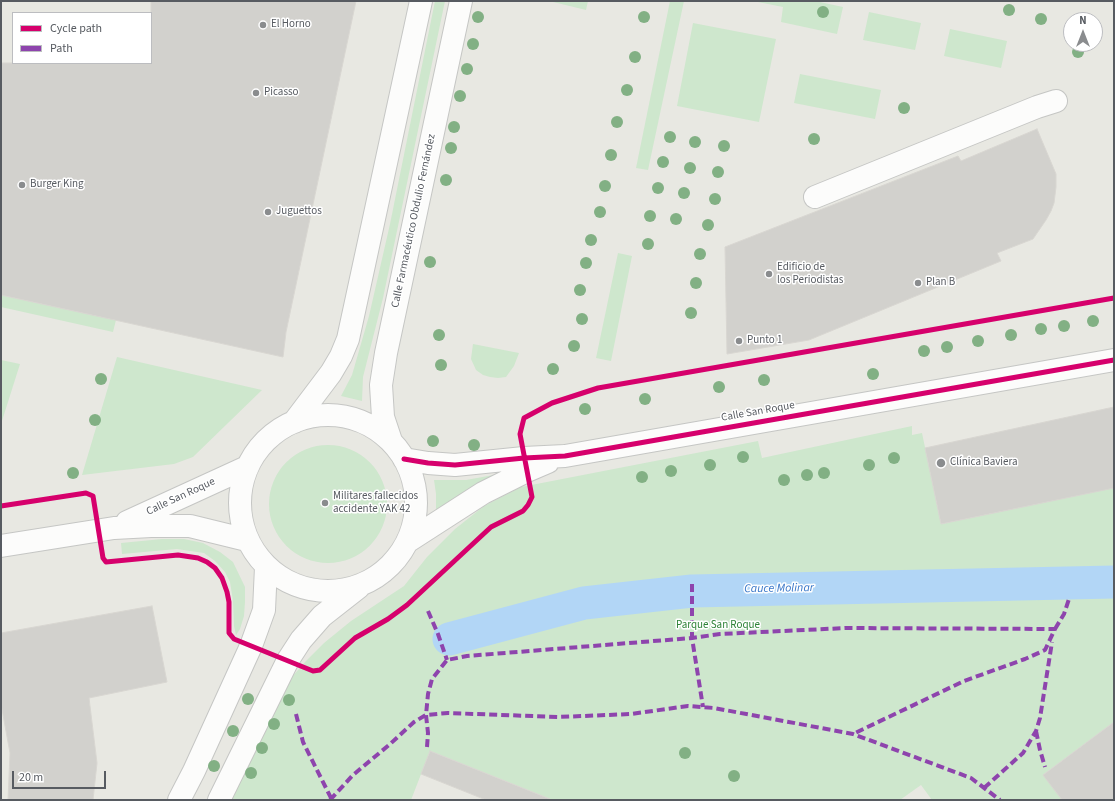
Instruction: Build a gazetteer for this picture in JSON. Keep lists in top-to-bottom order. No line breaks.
{"streets":{"street":["Calle Farmacéutico Obdulio Fernández","Calle San Roque"]},"water":["Cauce Molinar"],"parks":["Parque San Roque"],"places":["El Horno","Picasso","Burger King","Juguettos","Edificio de los Periodistas","Plan B","Punto 1","Clínica Baviera","Militares fallecidos accidente YAK 42"],"legend":["Cycle path","Path"],"scale_bar":"20 m","north":"top"}
